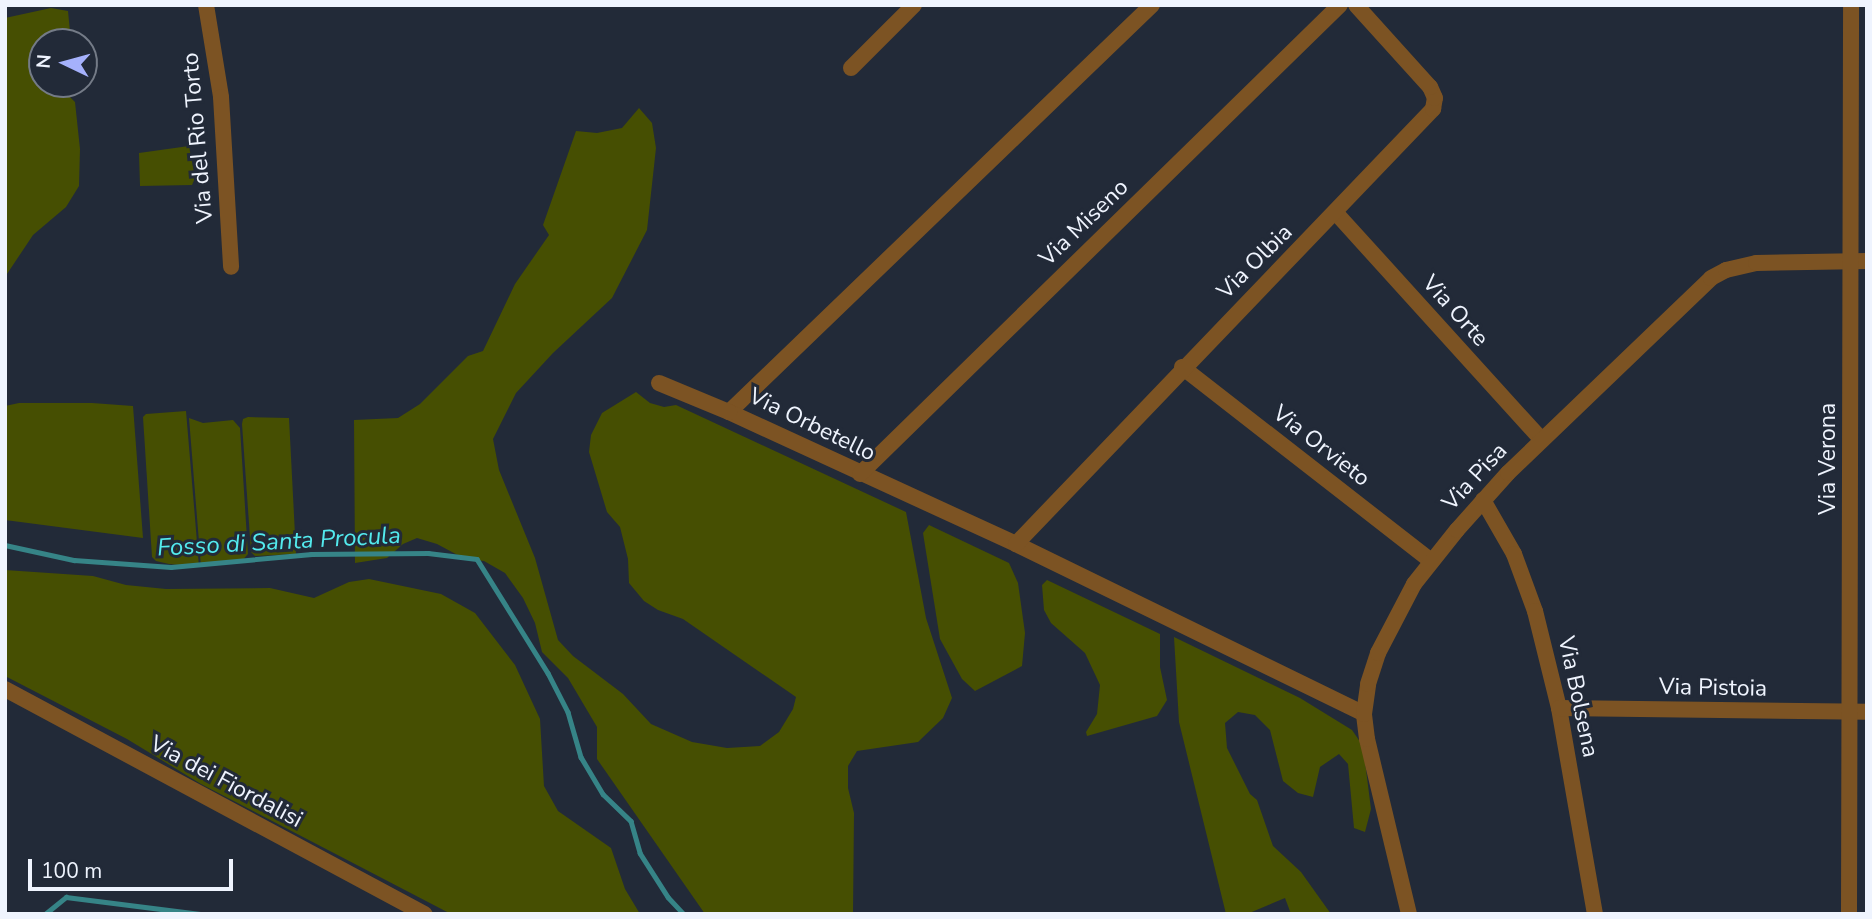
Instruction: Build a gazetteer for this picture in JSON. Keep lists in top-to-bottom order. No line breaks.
{"streets":{"street":["Via del Rio Torto","Via Miseno","Via Olbia","Via Orte","Via Orbetello","Via Orvieto","Via Verona","Via Pisa","Via Pistoia","Via Bolsena","Via dei Fiordalisi"]},"crossings":[["Via Miseno","Via Orbetello"],["Via Olbia","Via Orte"],["Via Olbia","Via Orbetello"],["Via Olbia","Via Orvieto"],["Via Orte","Via Pisa"],["Via Orbetello","Via Pisa"],["Via Orvieto","Via Pisa"],["Via Verona","Via Pisa"],["Via Verona","Via Pistoia"],["Via Pisa","Via Bolsena"],["Via Pistoia","Via Bolsena"]],"water":["Fosso di Santa Procula"],"scale_bar":"100 m","north":"left"}
